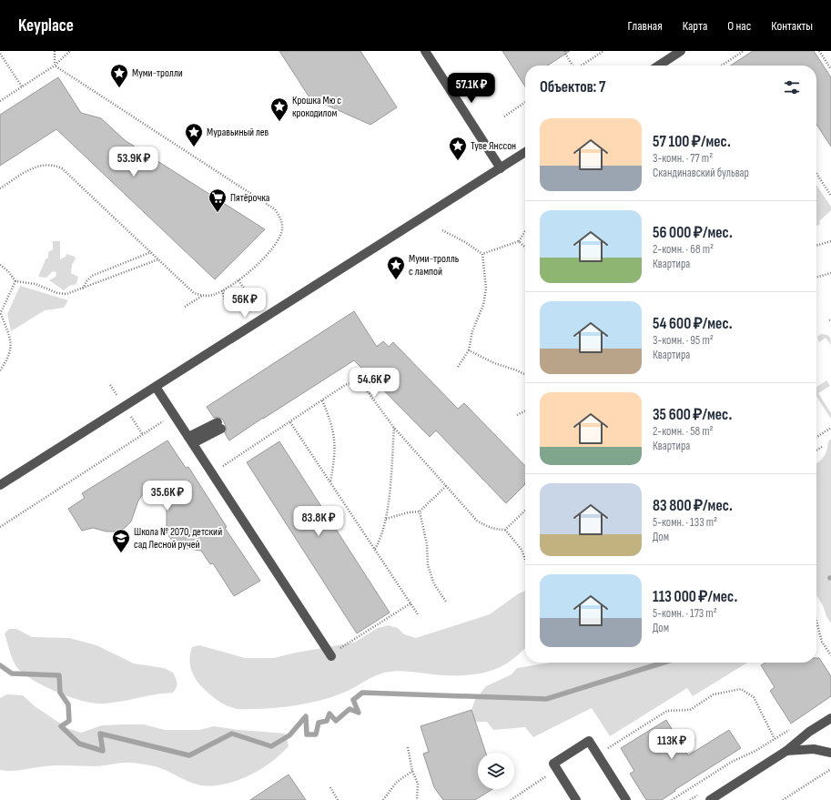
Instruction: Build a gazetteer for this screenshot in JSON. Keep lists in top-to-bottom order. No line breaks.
{"places":{"place":["Муми-тролли","Крошка Мю с крокодилом","Муравьиный лев","Туве Янссон","Муми-тролль с лампой"],"supermarket":["Пятёрочка"],"school or university":["Школа № 2070, детский сад Лесной ручей"]},"page":{"header":"Keyplace","nav":["Главная","Карта","О нас","Контакты"],"heading":"Объектов: 7","price":["57.1K ₽","53.9K ₽","56K ₽","54.6K ₽","35.6K ₽","83.8K ₽","113K ₽"],"list":[{"name":"57 100 ₽/мес.","note":"3-комн. · 77 m² · Скандинавский бульвар"},{"name":"56 000 ₽/мес.","note":"2-комн. · 68 m² · Квартира"},{"name":"54 600 ₽/мес.","note":"3-комн. · 95 m² · Квартира"},{"name":"35 600 ₽/мес.","note":"2-комн. · 58 m² · Квартира"},{"name":"83 800 ₽/мес.","note":"5-комн. · 133 m² · Дом"},{"name":"113 000 ₽/мес.","note":"5-комн. · 173 m² · Дом"}]}}
